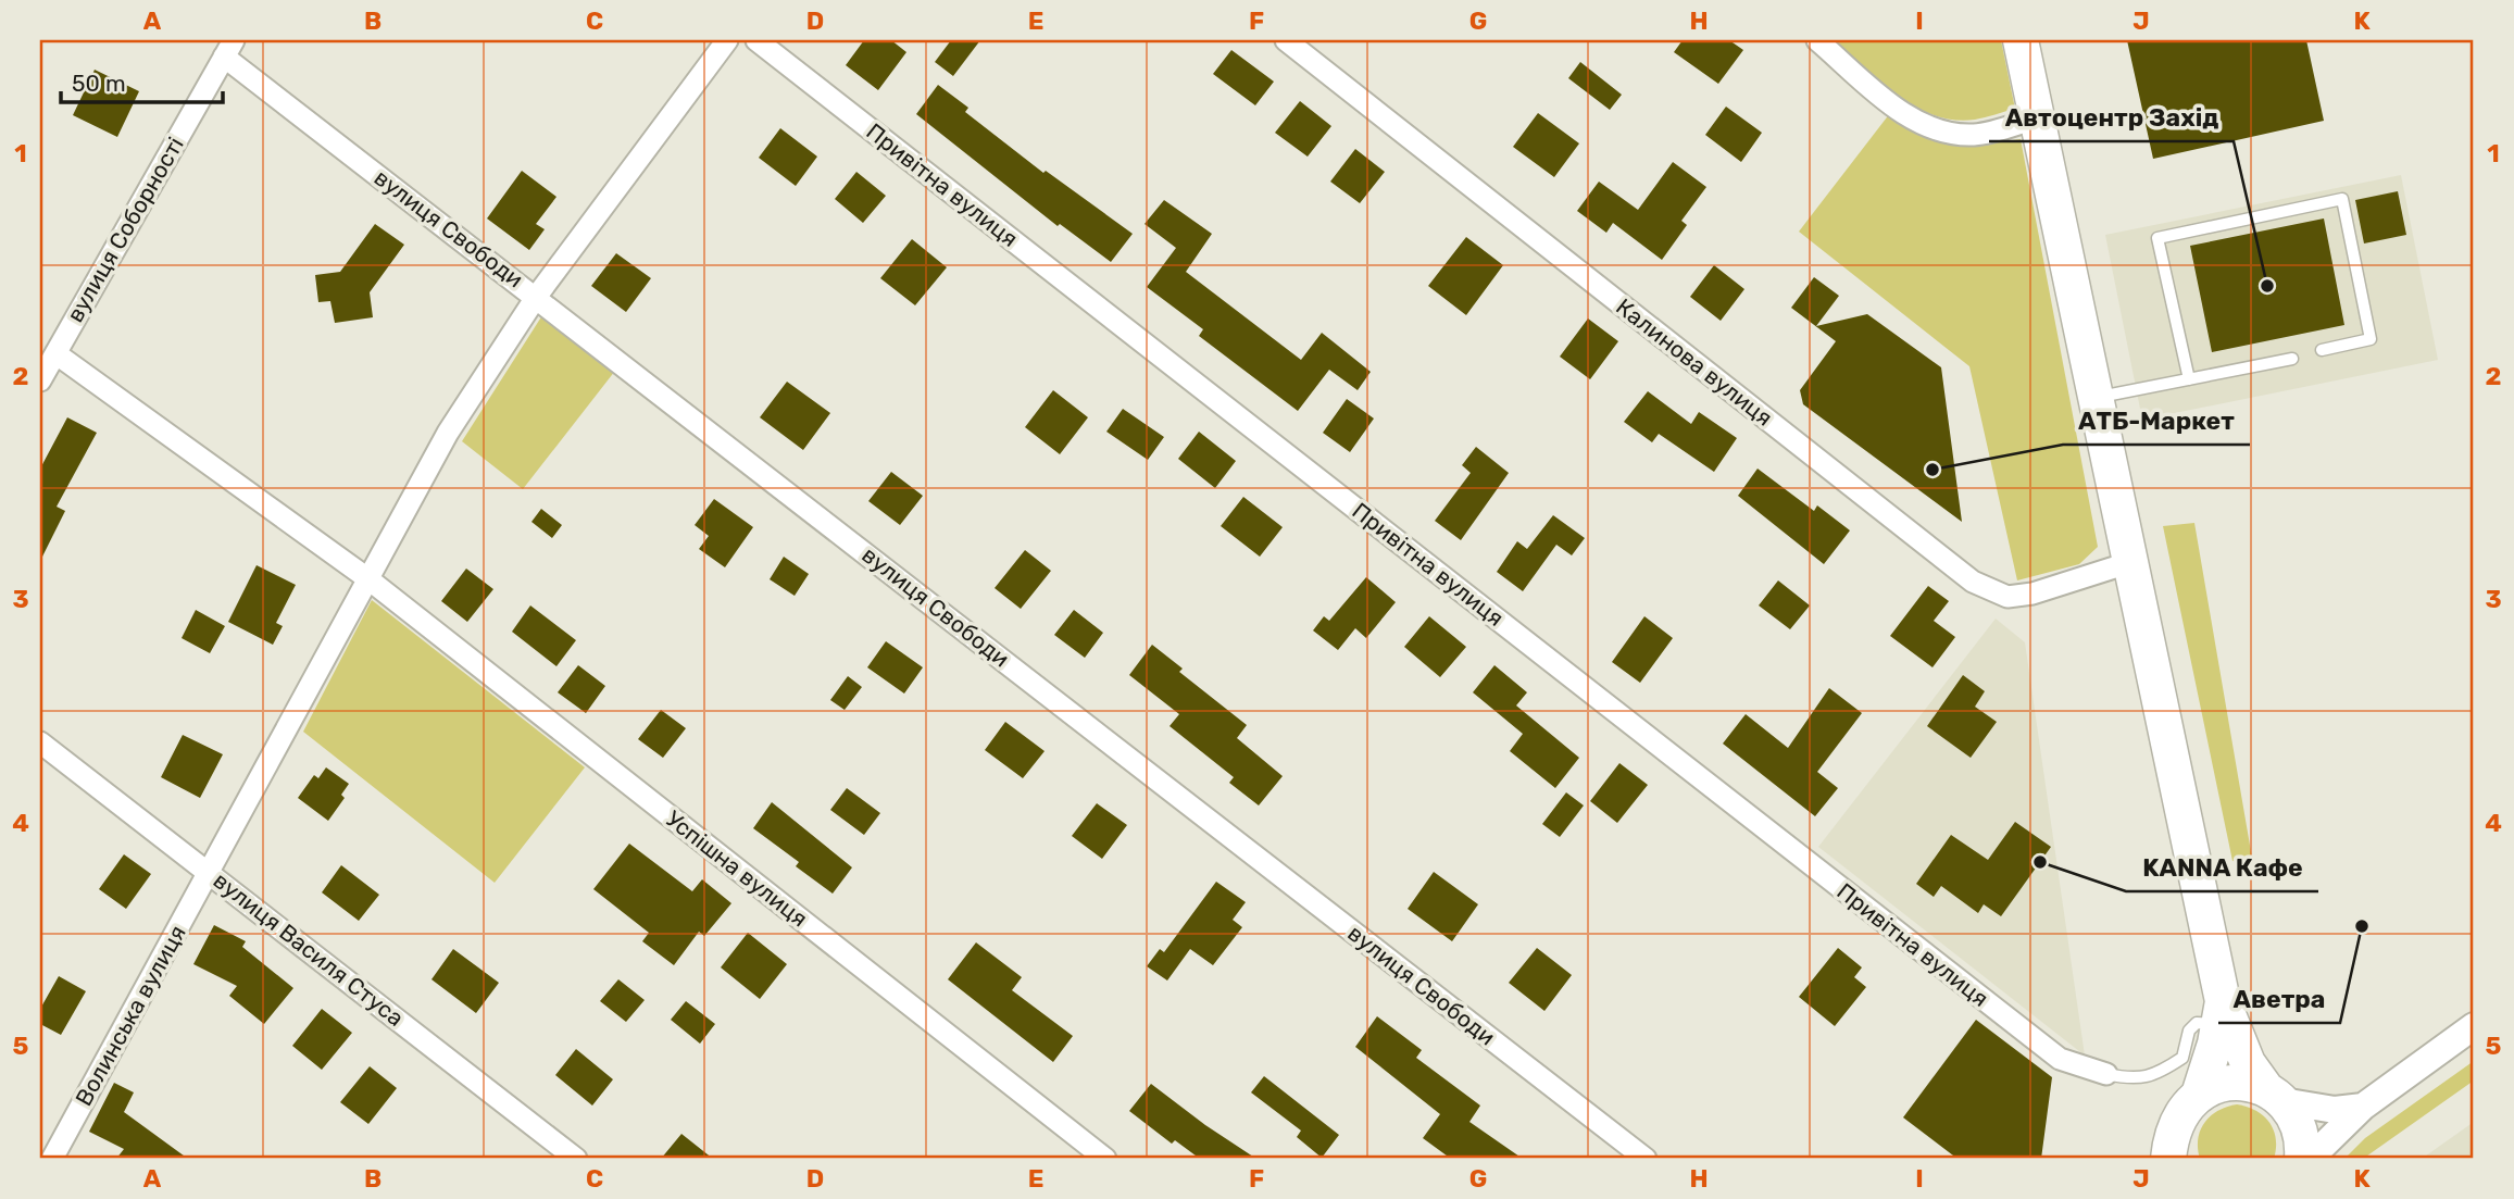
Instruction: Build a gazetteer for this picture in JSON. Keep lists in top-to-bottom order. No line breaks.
{"streets":{"street":["Привітна вулиця","вулиця Свободи","вулиця Соборності","Калинова вулиця","Успішна вулиця","вулиця Василя Стуса","Волинська вулиця"]},"crossings":[["вулиця Свободи","вулиця Соборності"],["вулиця Свободи","Волинська вулиця"],["вулиця Соборності","Успішна вулиця"],["Успішна вулиця","Волинська вулиця"],["вулиця Василя Стуса","Волинська вулиця"]],"places":["Автоцентр Захід","АТБ-Маркет","KANNA Кафе","Аветра"],"scale_bar":"50 m","grid":{"columns":["A","B","C","D","E","F","G","H","I","J","K"],"rows":["1","2","3","4","5"]}}
